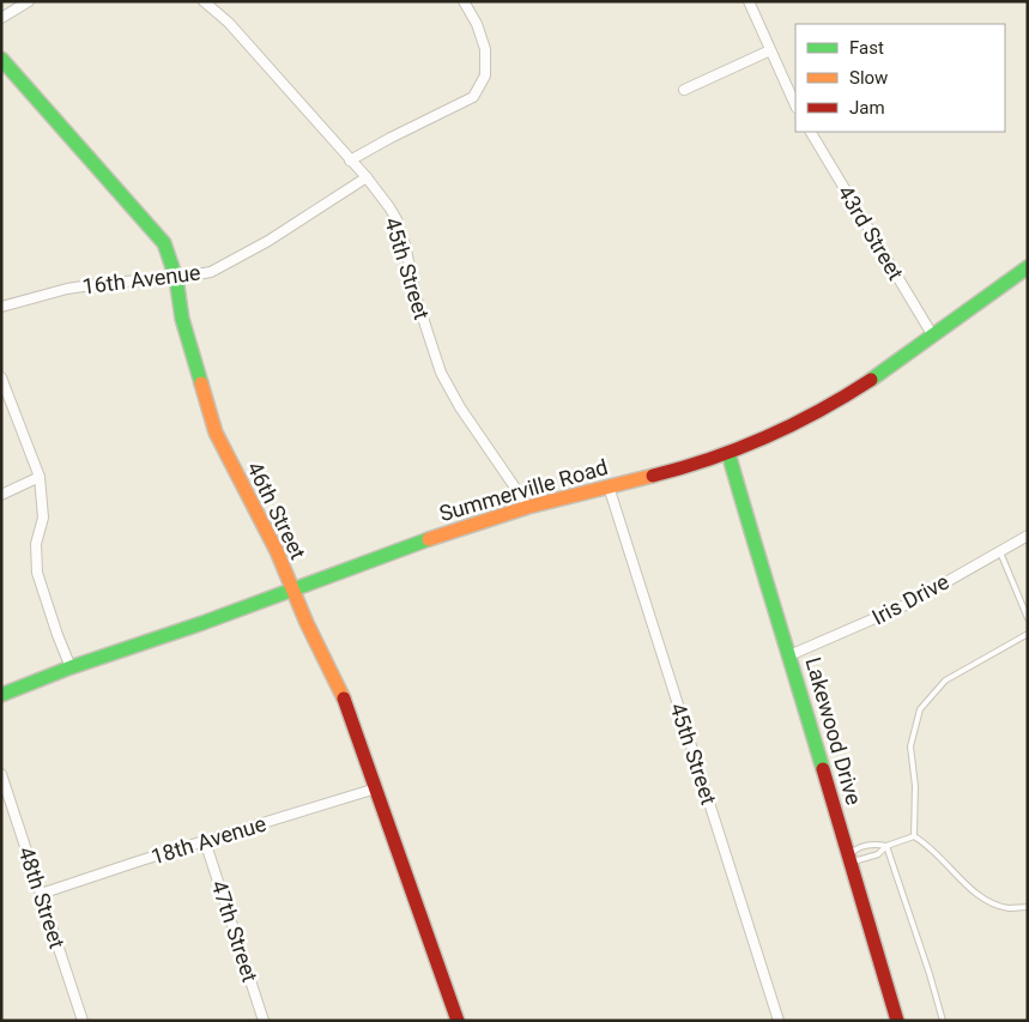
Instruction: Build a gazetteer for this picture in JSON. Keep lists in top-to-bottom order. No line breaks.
{"streets":{"street":["43rd Street","45th Street","16th Avenue","Summerville Road","46th Street","Iris Drive","Lakewood Drive","18th Avenue","48th Street","47th Street"]},"crossings":[["43rd Street","Summerville Road"],["45th Street","16th Avenue"],["45th Street","Summerville Road"],["16th Avenue","46th Street"],["Summerville Road","46th Street"],["Summerville Road","Lakewood Drive"],["46th Street","18th Avenue"],["Iris Drive","Lakewood Drive"],["18th Avenue","48th Street"],["18th Avenue","47th Street"]],"legend":["Fast","Slow","Jam"]}
